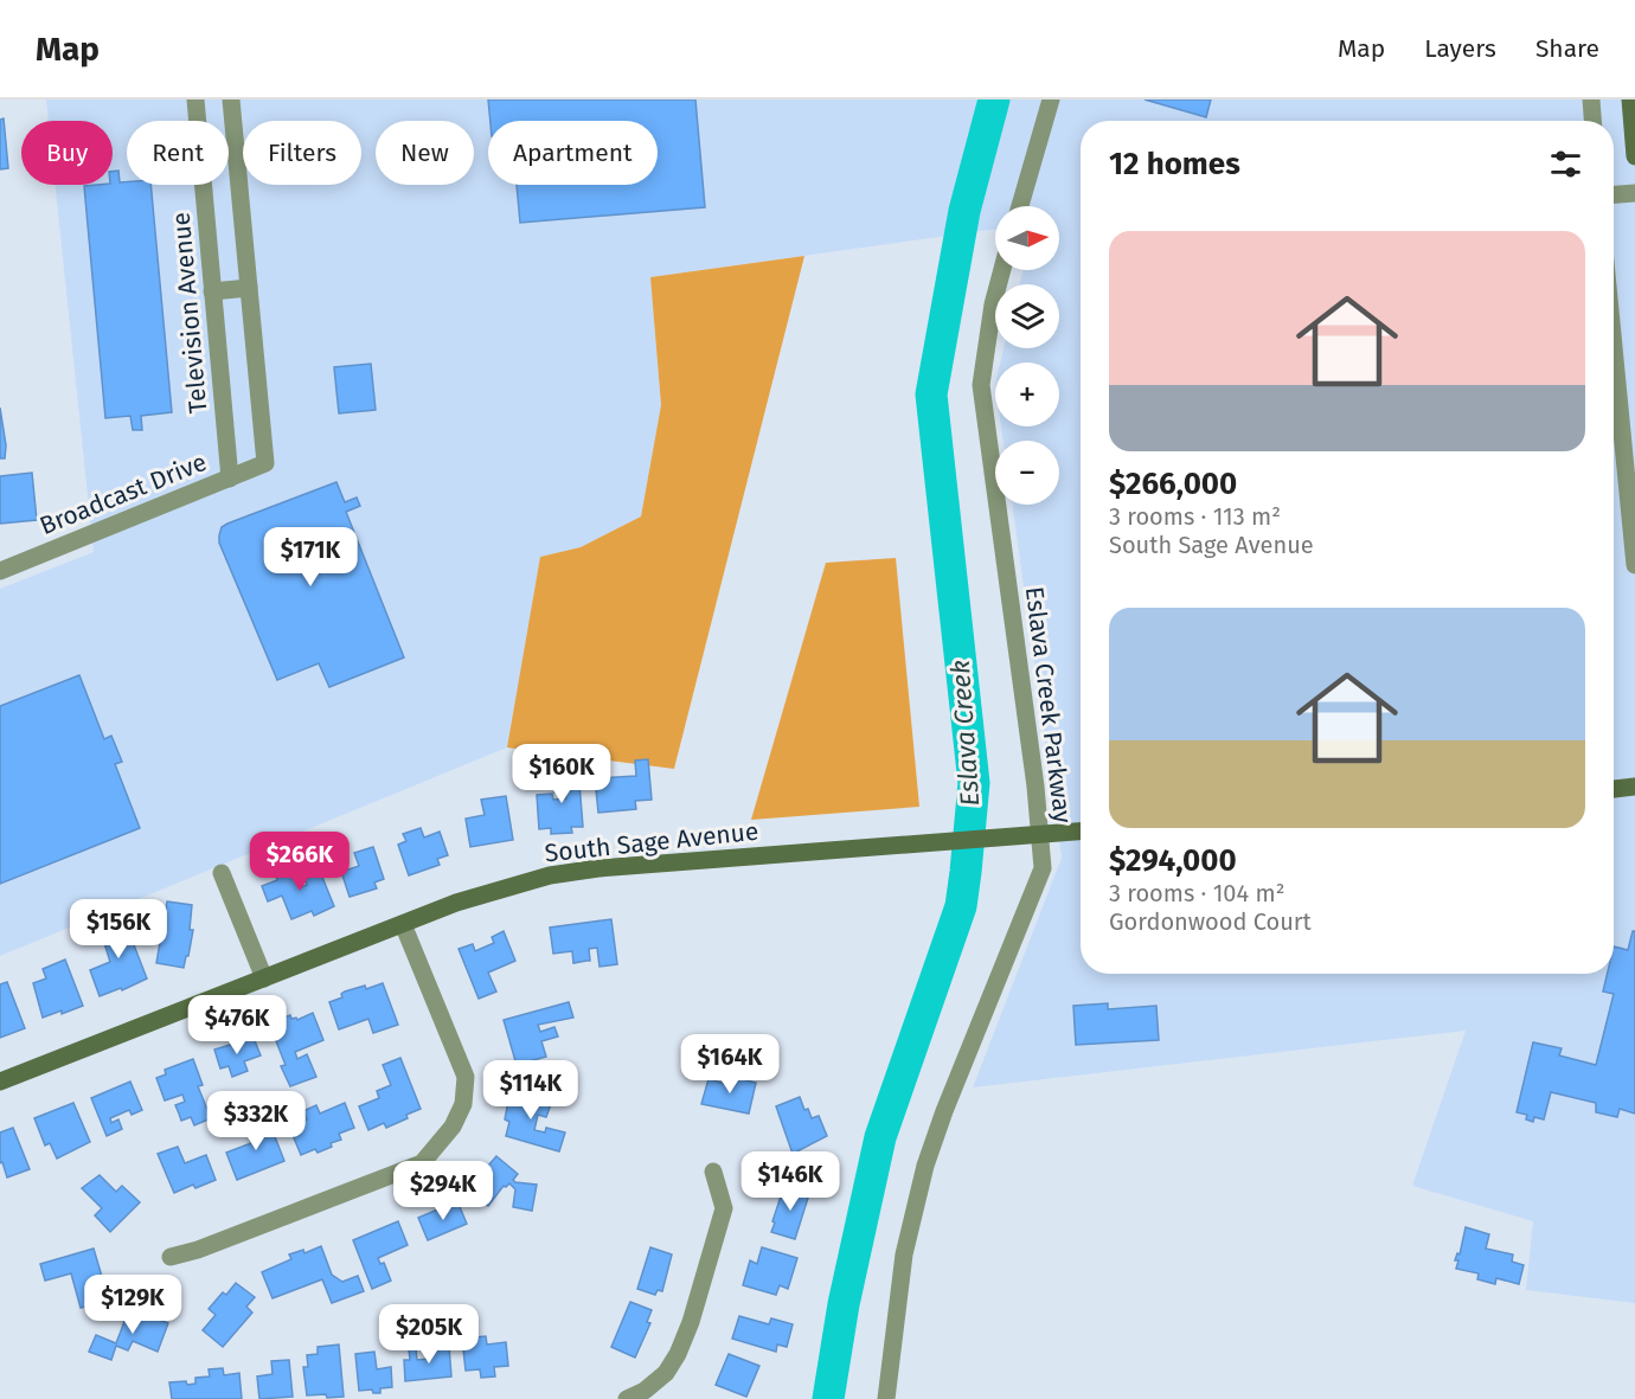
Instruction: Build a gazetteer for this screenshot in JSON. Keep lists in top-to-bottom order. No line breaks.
{"streets":{"street":["Television Avenue","Broadcast Drive","Eslava Creek Parkway","South Sage Avenue"]},"crossings":[["Television Avenue","Broadcast Drive"],["Eslava Creek Parkway","South Sage Avenue"]],"water":["Eslava Creek"],"north":"right","page":{"header":"Map","nav":["Map","Layers","Share"],"chip":["Buy","Rent","Filters","New","Apartment"],"heading":"12 homes","map_buttons":["+","−"],"list":[{"name":"$266,000","note":"3 rooms · 113 m² · South Sage Avenue"},{"name":"$294,000","note":"3 rooms · 104 m² · Gordonwood Court"}],"price":["$171K","$160K","$266K","$156K","$476K","$164K","$114K","$332K","$146K","$294K","$129K","$205K"]}}
